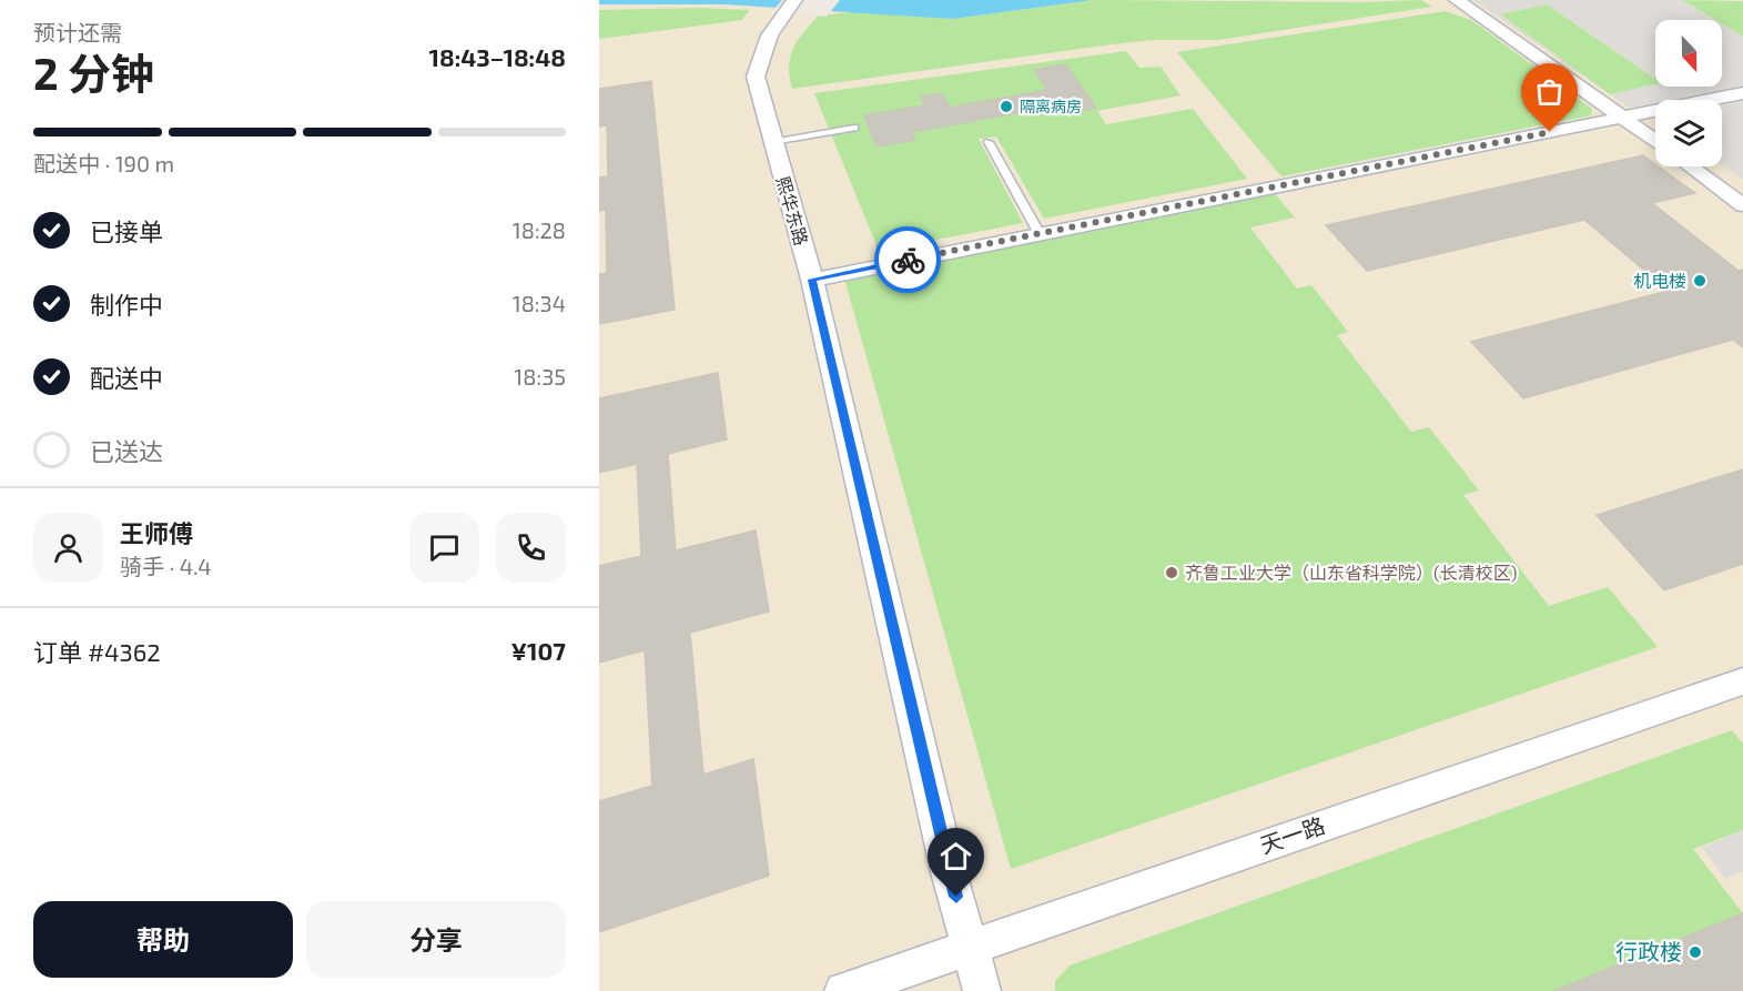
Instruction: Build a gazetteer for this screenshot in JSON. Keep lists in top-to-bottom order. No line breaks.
{"streets":{"street":["熙华东路","天一路"]},"crossings":[["熙华东路","天一路"]],"places":["隔离病房","机电楼","齐鲁工业大学（山东省科学院）(长清校区)","行政楼"],"north":"bottom","page":{"heading":["2 分钟","预计还需","18:43–18:48"],"panel":["王师傅","骑手 · 4.4","订单 #4362","¥107"],"bar":"配送中 · 190 m","list":[["已接单","18:28"],["制作中","18:34"],["配送中","18:35"],"已送达"],"buttons":["帮助","分享"]}}
